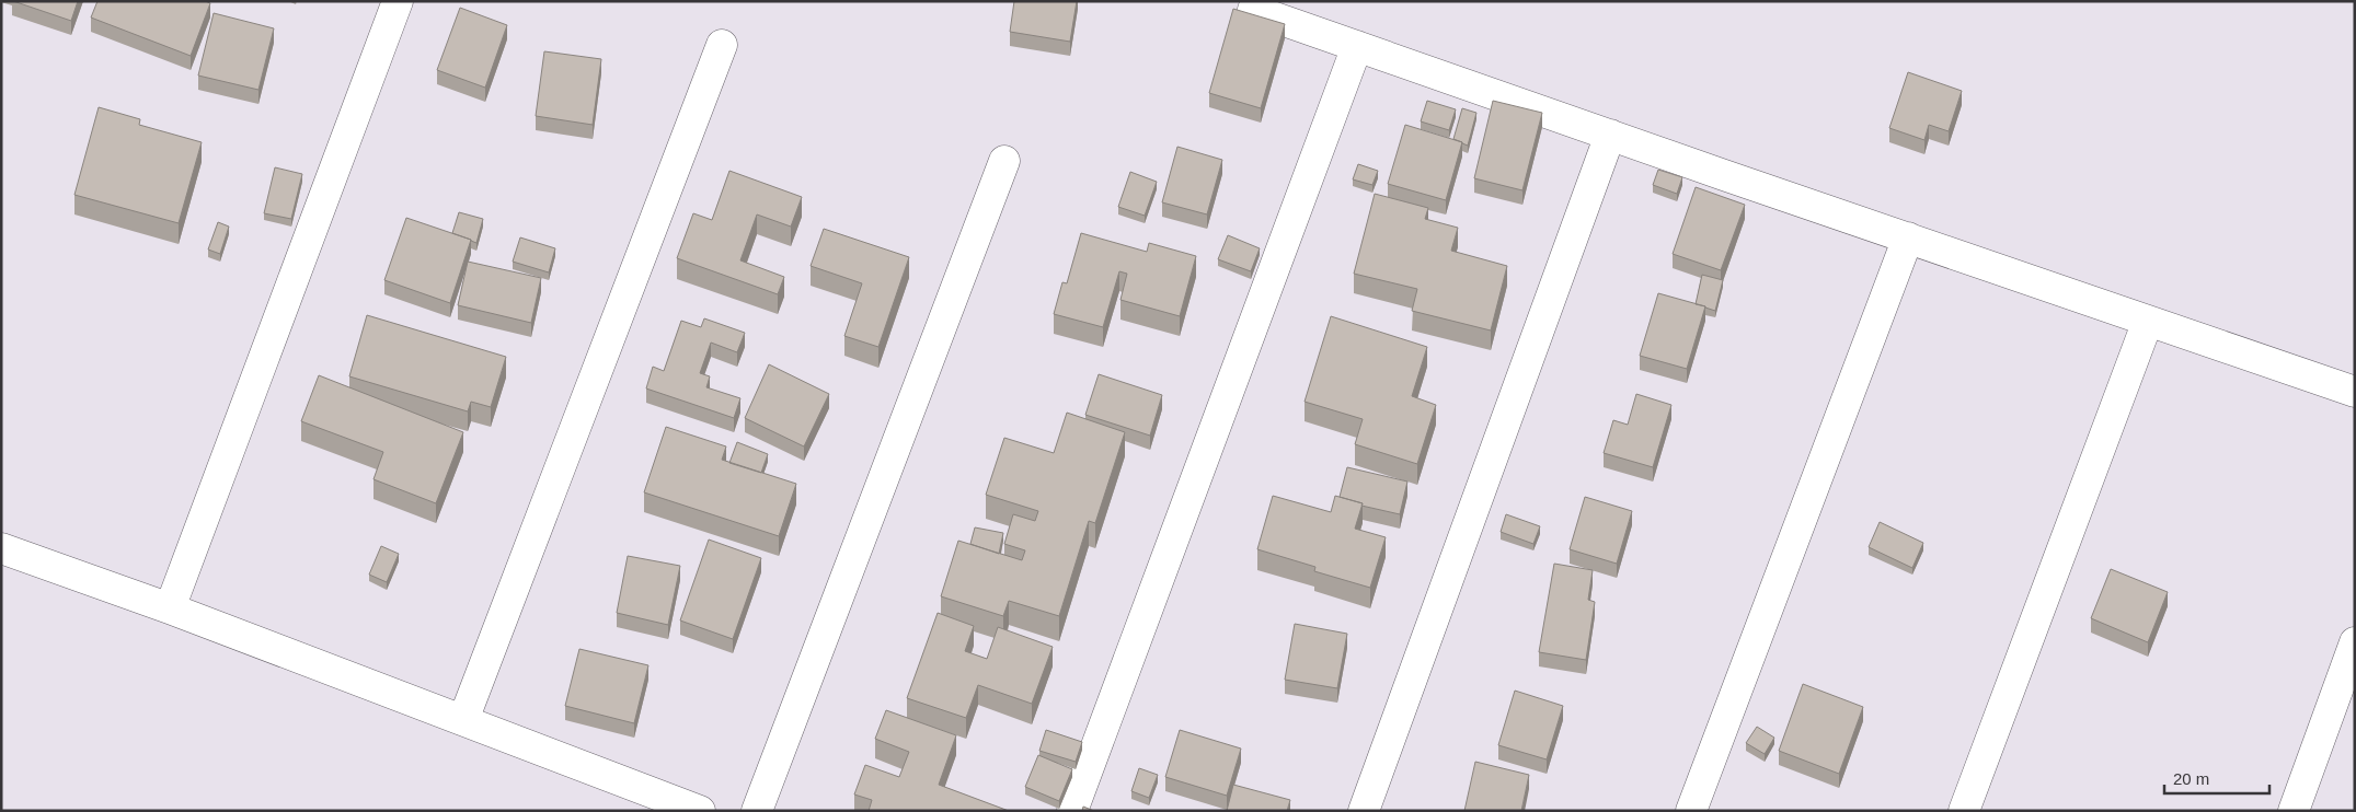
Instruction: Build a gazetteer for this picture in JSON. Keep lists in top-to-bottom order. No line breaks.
{"scale_bar":"20 m"}
